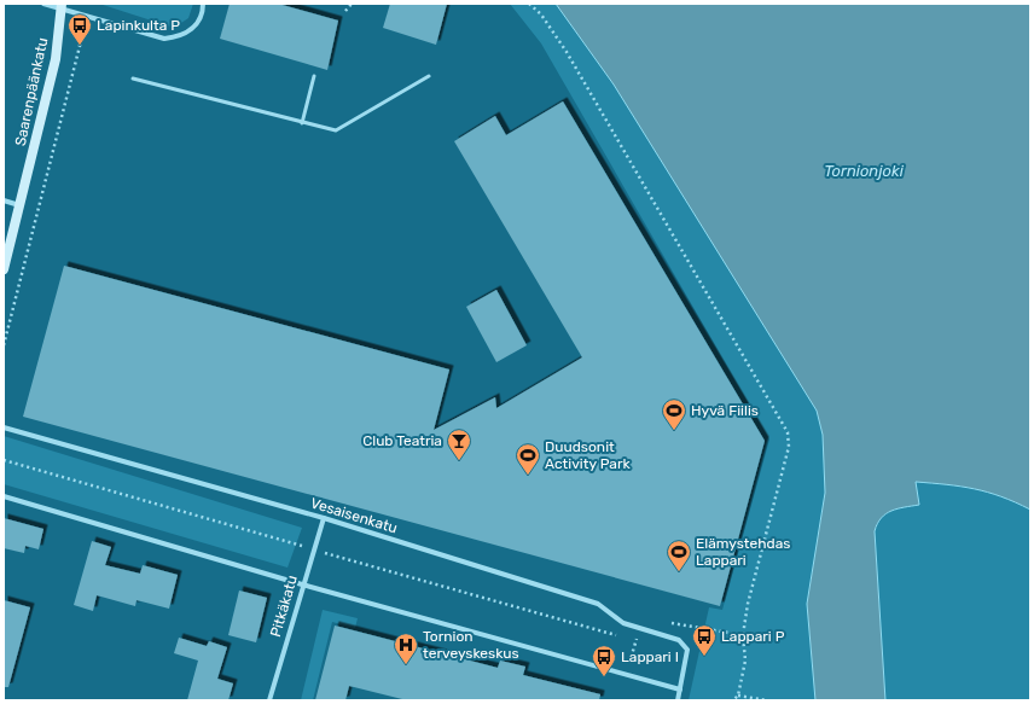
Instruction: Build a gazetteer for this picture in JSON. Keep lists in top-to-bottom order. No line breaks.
{"streets":{"street":["Saarenpäänkatu","Vesaisenkatu","Pitkäkatu"]},"crossings":[["Vesaisenkatu","Pitkäkatu"]],"water":["Tornionjoki"],"places":{"bus stop":["Lapinkulta P","Lappari P","Lappari I"],"sports":["Hyvä Fiilis","Duudsonit Activity Park","Elämystehdas Lappari"],"bar":["Club Teatria"],"hospital":["Tornion terveyskeskus"]}}
